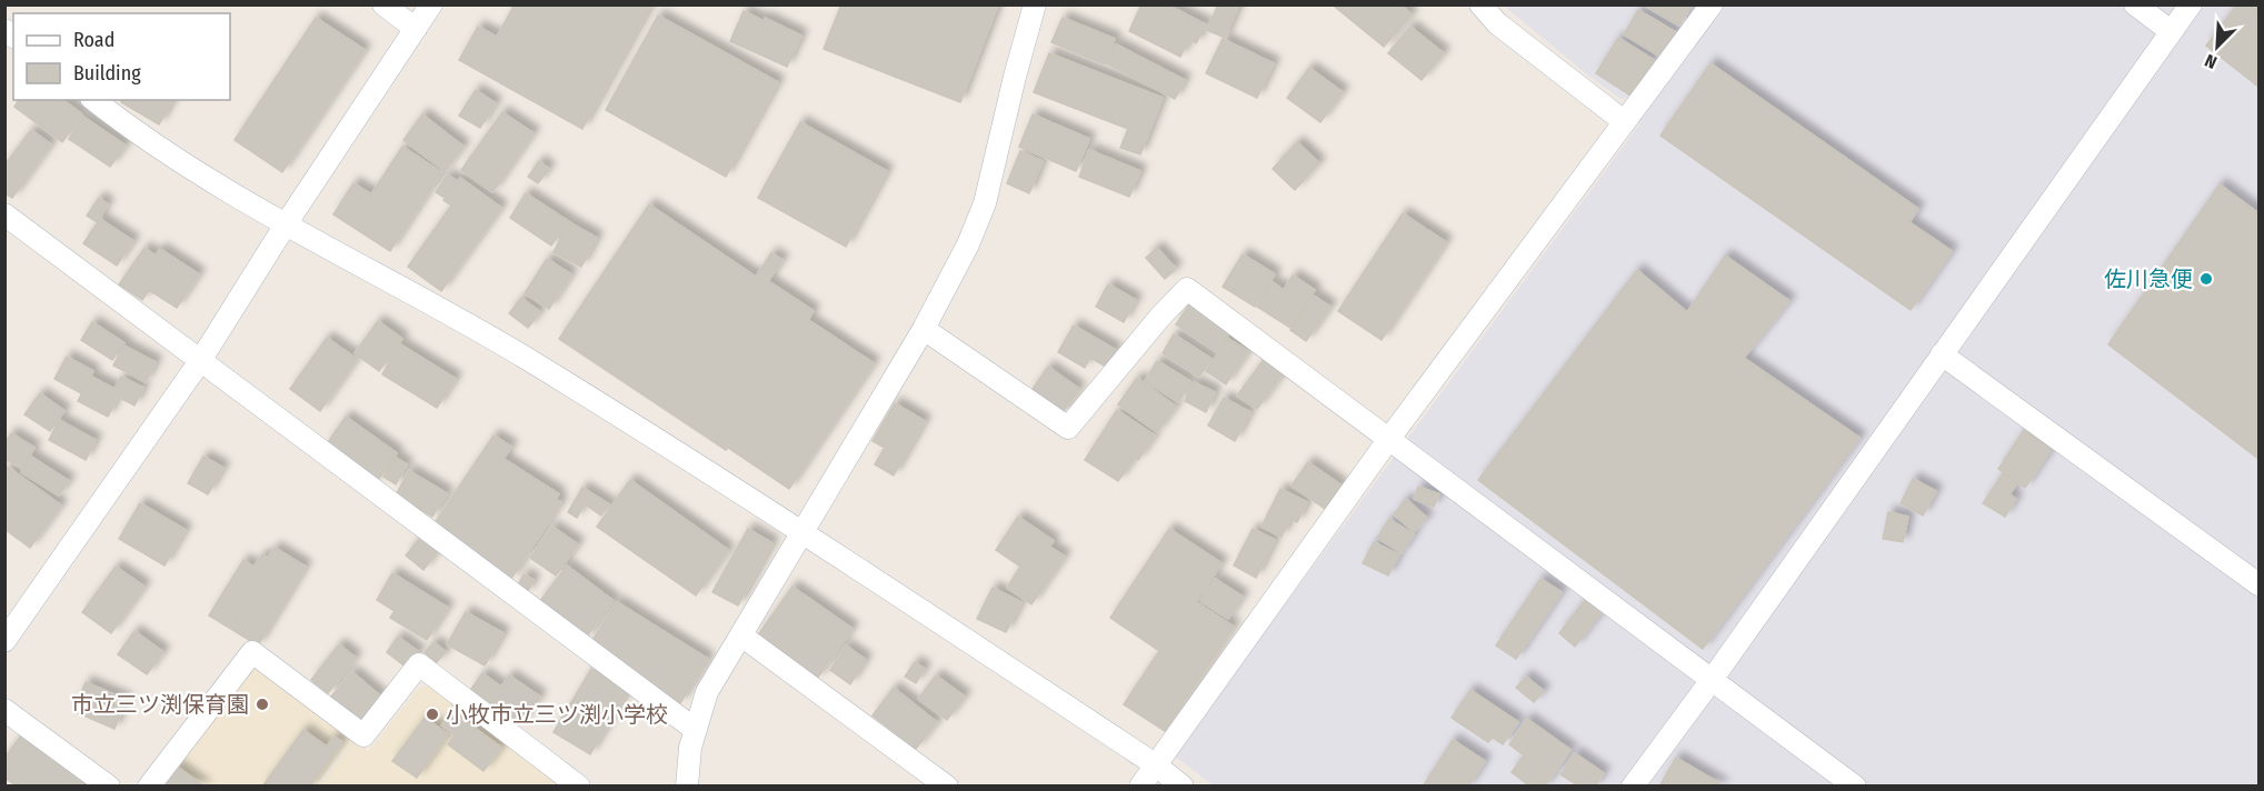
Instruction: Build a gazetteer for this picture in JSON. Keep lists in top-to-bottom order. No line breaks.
{"places":["佐川急便","市立三ツ渕保育園","小牧市立三ツ渕小学校"],"legend":["Road","Building"],"north":"bottom left"}
